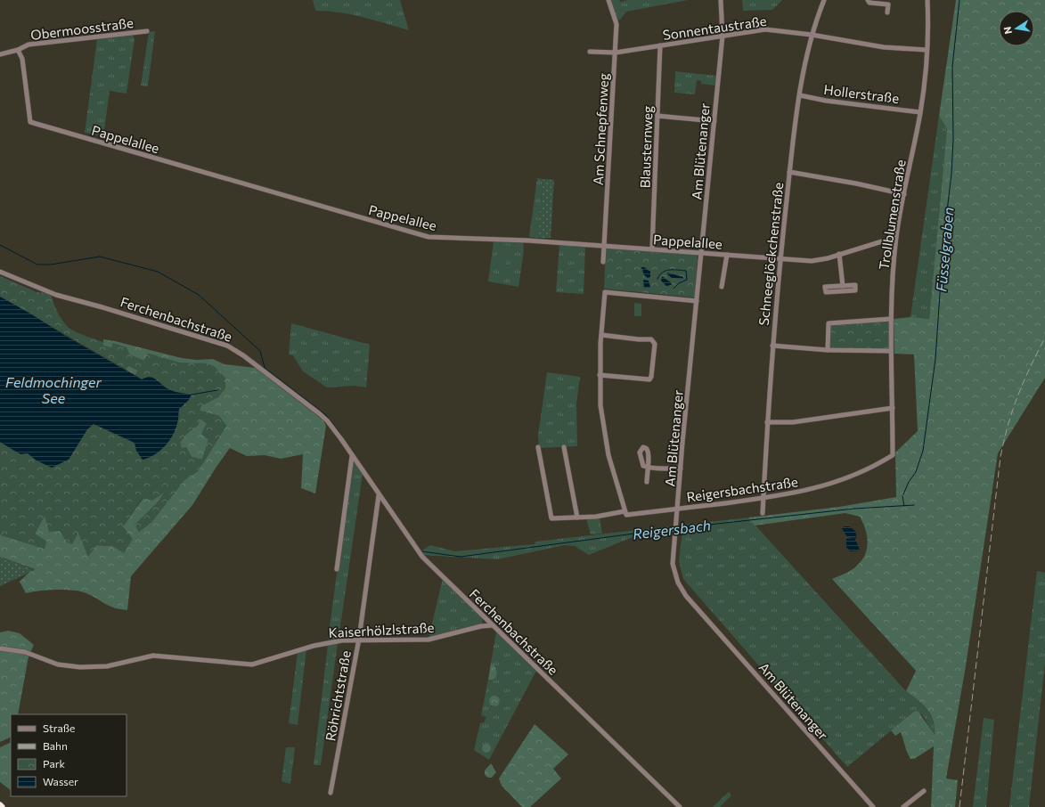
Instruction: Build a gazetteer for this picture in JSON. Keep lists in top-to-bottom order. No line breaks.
{"streets":{"street":["Sonnentaustraße","Obermoosstraße","Hollerstraße","Am Schnepfenweg","Pappelallee","Blausternweg","Am Blütenanger","Trollblumenstraße","Schneeglöckchenstraße","Ferchenbachstraße","Reigersbachstraße","Kaiserhölzlstraße","Röhrichtstraße"]},"crossings":[["Sonnentaustraße","Am Schnepfenweg"],["Sonnentaustraße","Blausternweg"],["Sonnentaustraße","Am Blütenanger"],["Sonnentaustraße","Trollblumenstraße"],["Sonnentaustraße","Schneeglöckchenstraße"],["Obermoosstraße","Pappelallee"],["Hollerstraße","Trollblumenstraße"],["Hollerstraße","Schneeglöckchenstraße"],["Am Schnepfenweg","Pappelallee"],["Pappelallee","Blausternweg"],["Pappelallee","Am Blütenanger"],["Pappelallee","Trollblumenstraße"],["Pappelallee","Schneeglöckchenstraße"],["Am Blütenanger","Reigersbachstraße"],["Trollblumenstraße","Reigersbachstraße"],["Schneeglöckchenstraße","Reigersbachstraße"],["Ferchenbachstraße","Kaiserhölzlstraße"],["Ferchenbachstraße","Röhrichtstraße"],["Kaiserhölzlstraße","Röhrichtstraße"]],"water":["Füsselgraben","Feldmochinger See","Reigersbach"],"legend":["Straße","Bahn","Park","Wasser"],"north":"left"}
